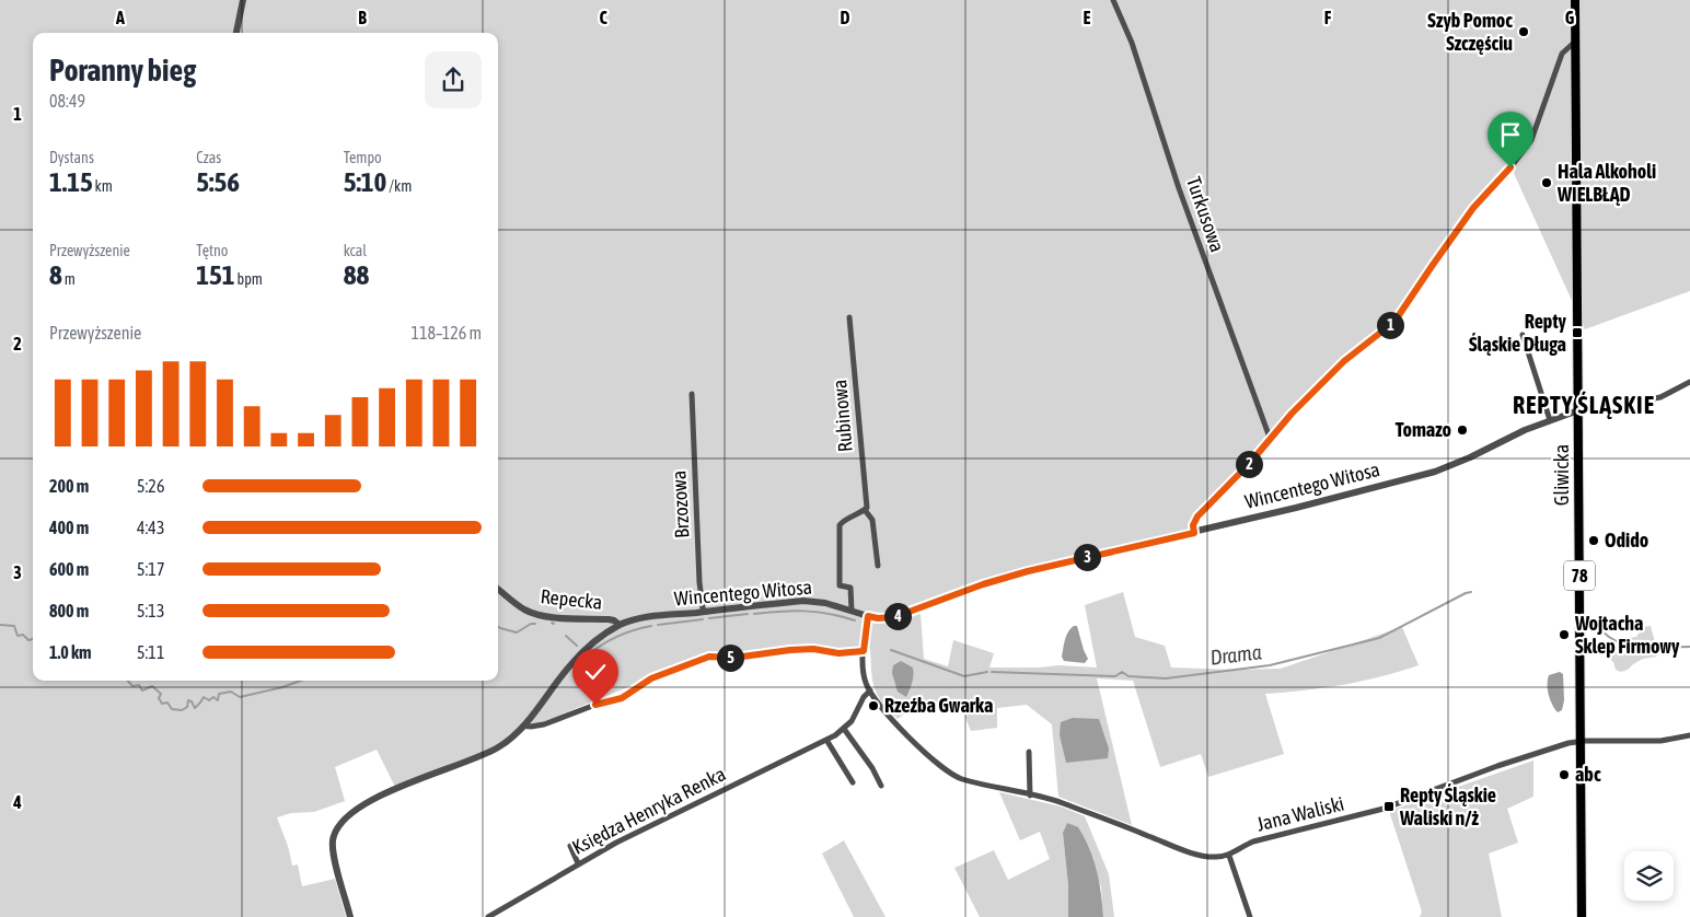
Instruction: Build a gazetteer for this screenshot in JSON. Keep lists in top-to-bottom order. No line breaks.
{"streets":{"main road":["Gliwicka","78"],"street":["Turkusowa","Rubinowa","Wincentego Witosa","Brzozowa","Repecka","Księdza Henryka Renka","Jana Waliski"]},"crossings":[["Gliwicka","Wincentego Witosa"],["Gliwicka","Jana Waliski"],["Wincentego Witosa","Brzozowa"],["Wincentego Witosa","Repecka"]],"districts":["REPTY ŚLĄSKIE"],"water":["Drama"],"places":{"other":["Szyb Pomoc Szczęściu","Hala Alkoholi WIELBŁĄD","Tomazo","Odido","Wojtacha Sklep Firmowy","Rzeźba Gwarka","abc"],"transit":["Repty Śląskie Długa","Repty Śląskie Waliski n/ż"]},"page":{"heading":["Poranny bieg","08:49"],"stats":[["Dystans","1.15 km"],["Czas","5:56"],["Tempo","5:10 /km"],["Przewyższenie","8 m"],["Tętno","151 bpm"],["kcal","88"]],"pins":["1","2","3","4","5"],"chart":["Przewyższenie","118–126 m"],"list":[{"name":"200 m","note":"5:26"},{"name":"400 m","note":"4:43"},{"name":"600 m","note":"5:17"},{"name":"800 m","note":"5:13"},{"name":"1.0 km","note":"5:11"}]},"grid":{"columns":["A","B","C","D","E","F","G"],"rows":["1","2","3","4"]}}
